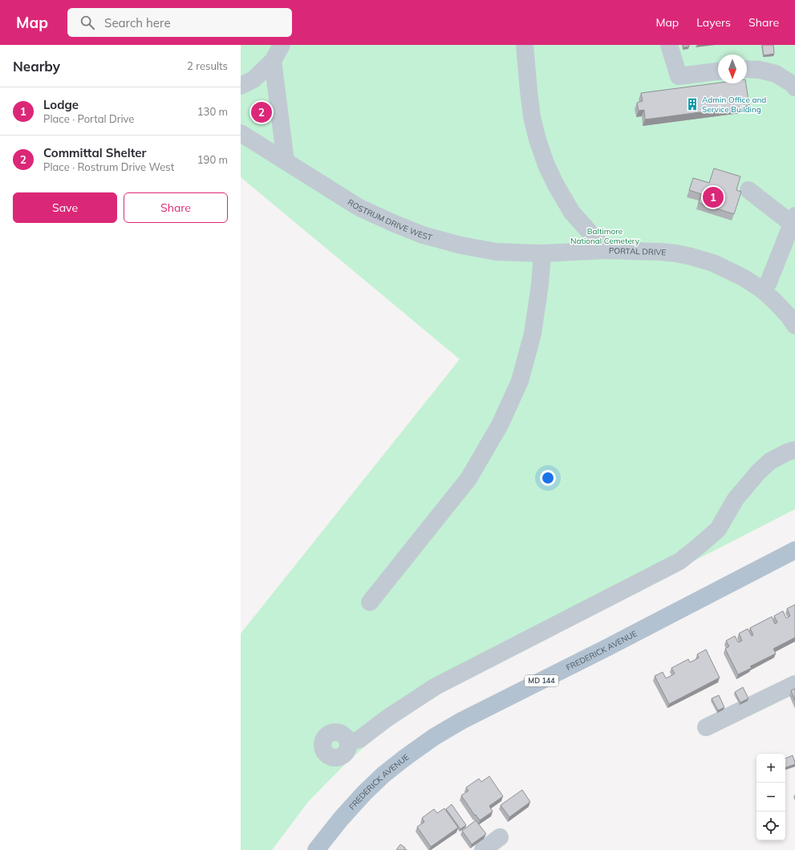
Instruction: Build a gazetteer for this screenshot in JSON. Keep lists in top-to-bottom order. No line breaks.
{"streets":{"main road":["FREDERICK AVENUE","MD 144"],"street":["ROSTRUM DRIVE WEST","PORTAL DRIVE"]},"crossings":[["ROSTRUM DRIVE WEST","PORTAL DRIVE"]],"parks":["Baltimore National Cemetery"],"places":{"building":["Admin Office and Service Building"]},"north":"bottom","page":{"header":"Map","search":"Search here","nav":["Map","Layers","Share"],"heading":["Nearby","2 results"],"list":[{"mark":"1","name":"Lodge","note":"Place · Portal Drive","value":"130 m"},{"mark":"2","name":"Committal Shelter","note":"Place · Rostrum Drive West","value":"190 m"}],"pins":["2","1"],"buttons":["Save","Share"],"map_buttons":["+","−"]}}
